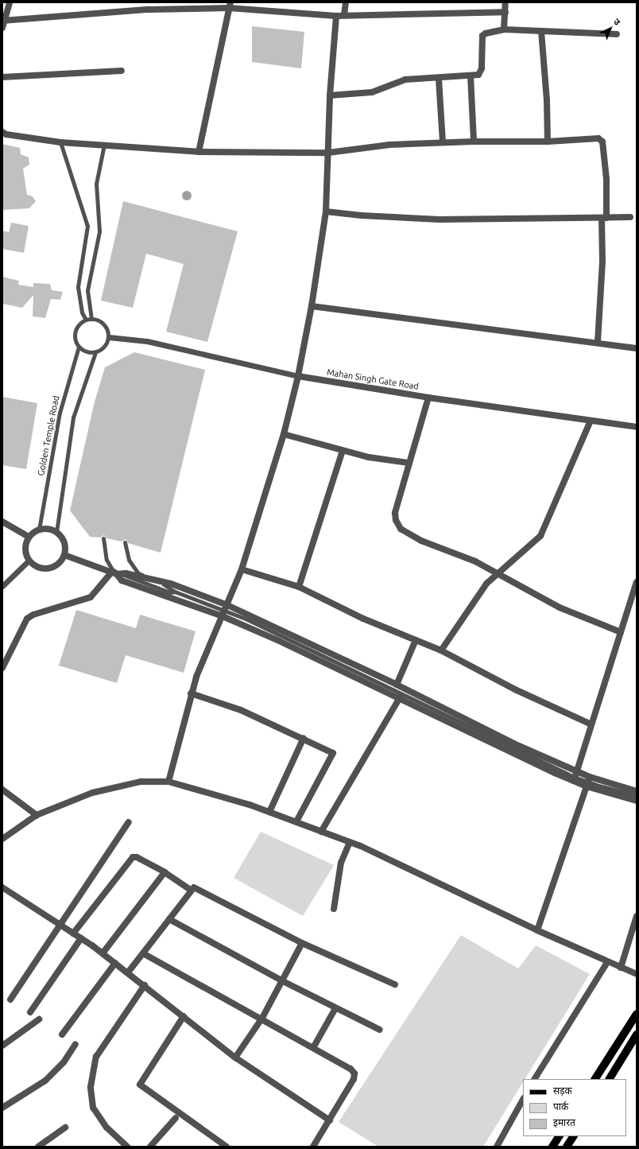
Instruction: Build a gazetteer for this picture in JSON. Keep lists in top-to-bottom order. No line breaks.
{"streets":{"street":["Mahan Singh Gate Road"],"lane":["Golden Temple Road"]},"crossings":[["Mahan Singh Gate Road","Golden Temple Road"]],"legend":["सड़क","पार्क","इमारत"],"north":"top right"}
